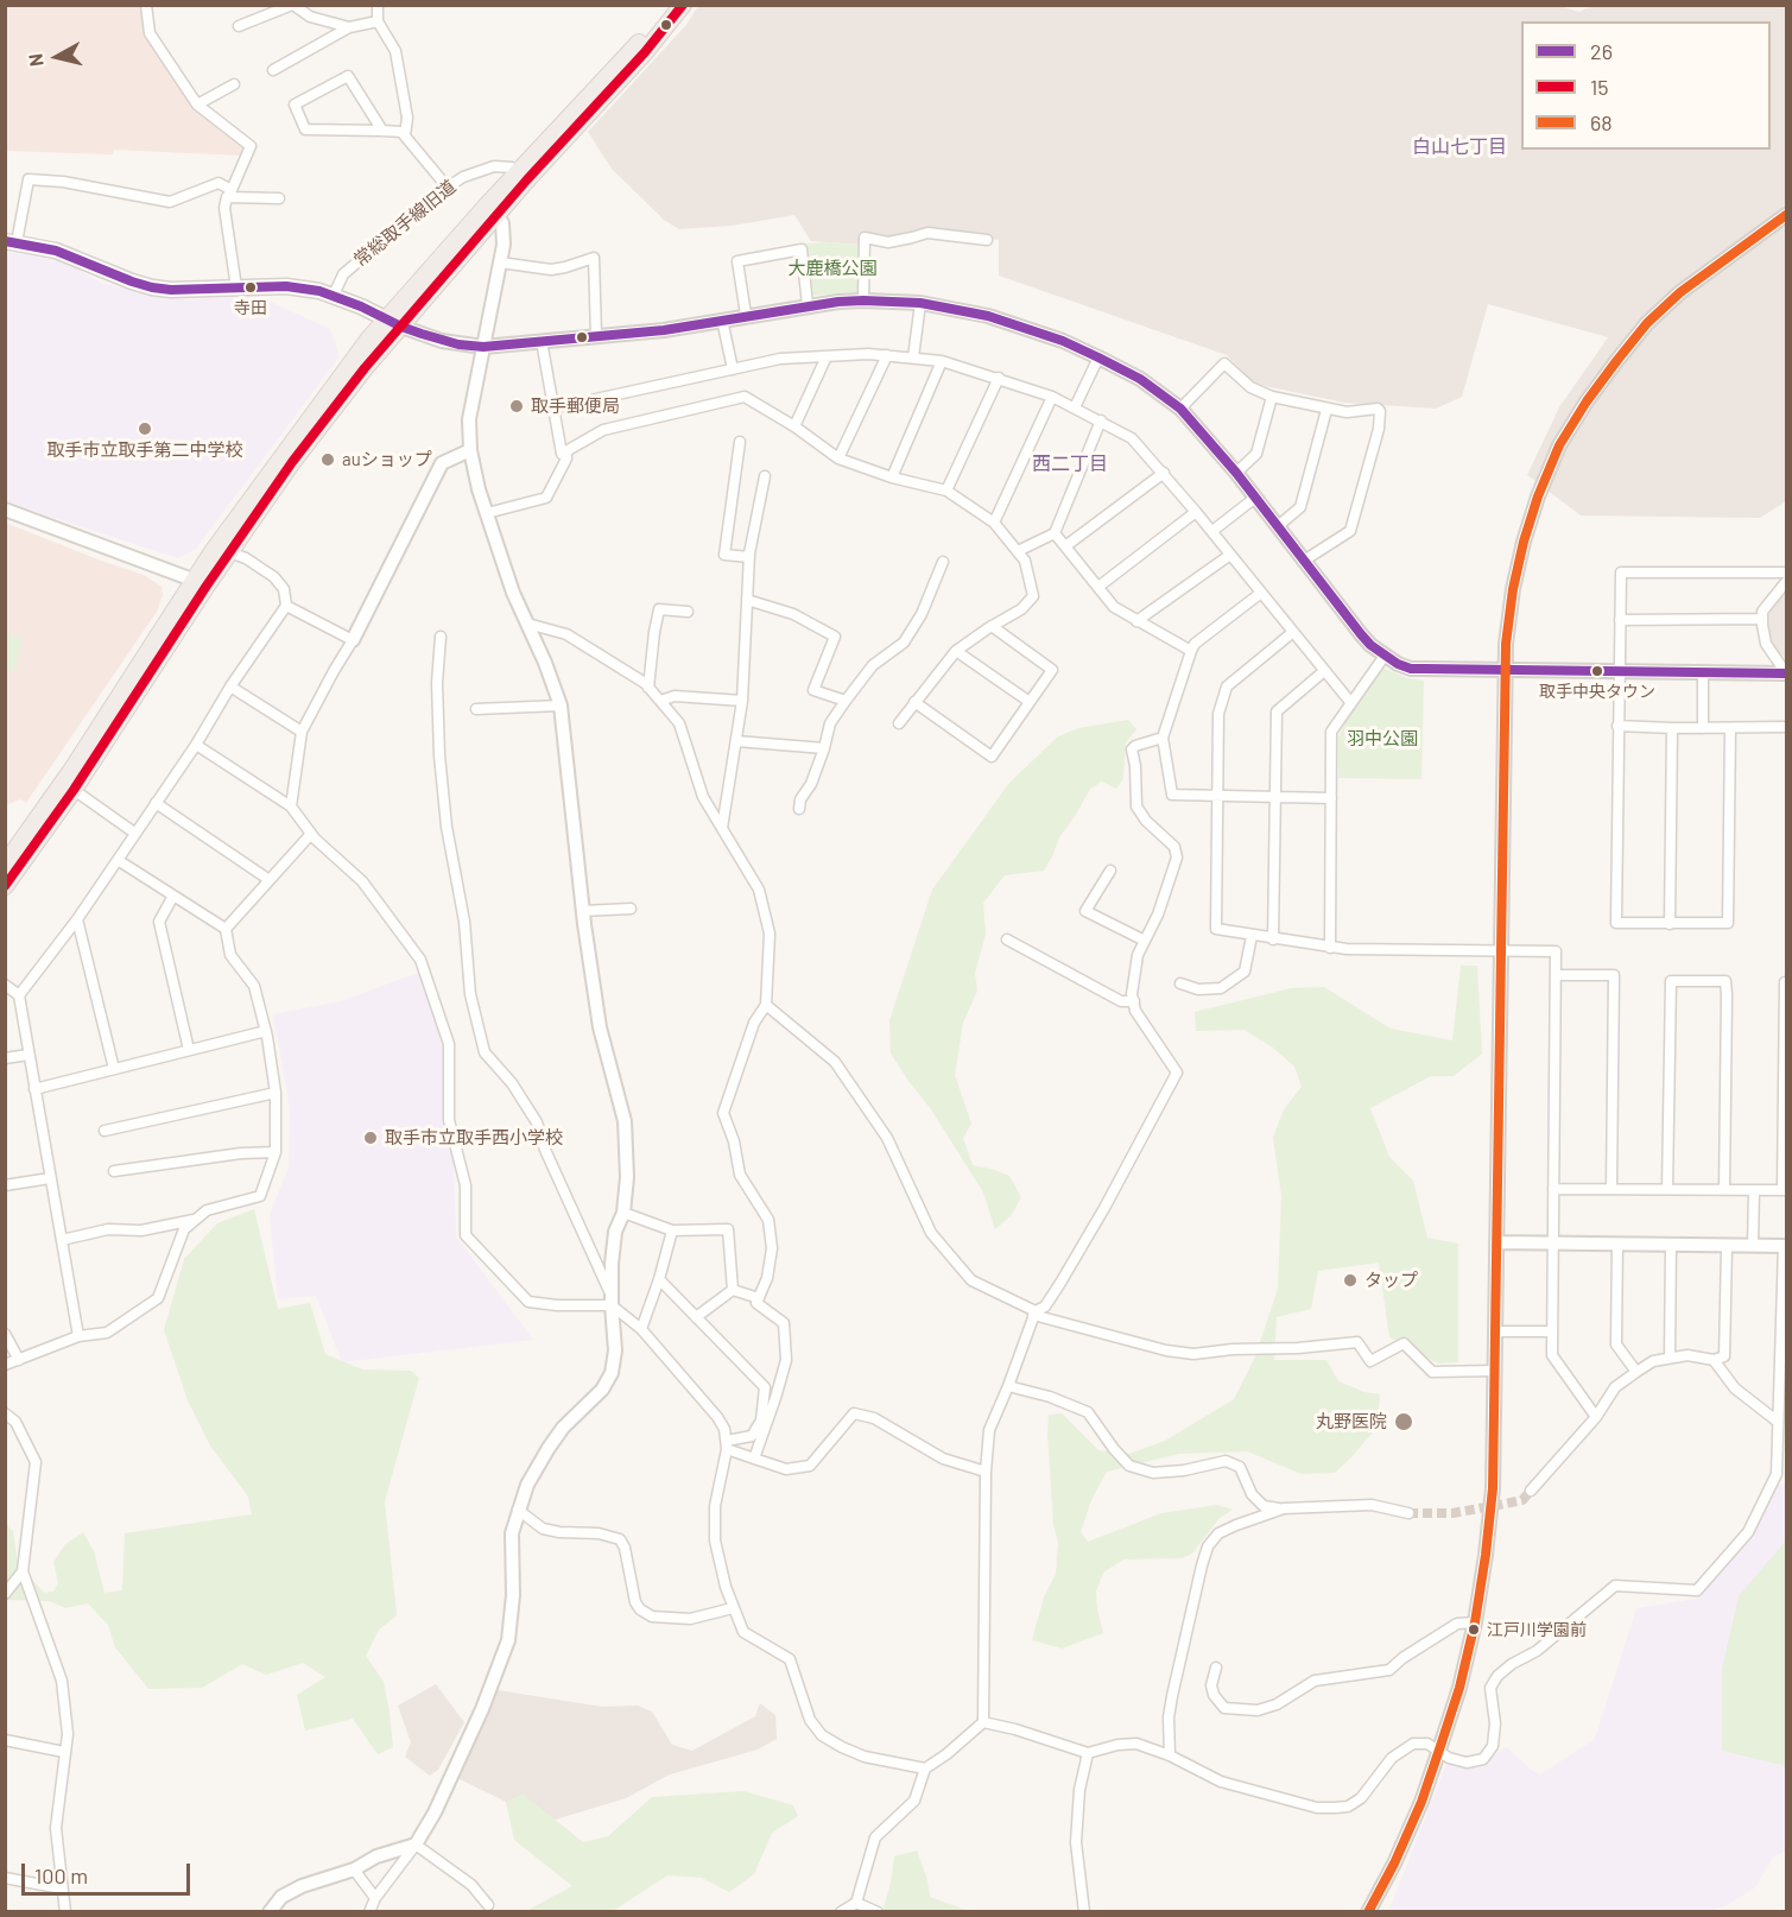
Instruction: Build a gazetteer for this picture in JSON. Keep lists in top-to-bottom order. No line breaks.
{"streets":{"street":["常総取手線旧道"]},"districts":["白山七丁目","西二丁目"],"parks":["大鹿橋公園","羽中公園"],"places":["寺田","取手郵便局","取手市立取手第二中学校","auショップ","取手中央タウン","取手市立取手西小学校","タップ","丸野医院","江戸川学園前"],"lines":["transit line 15","transit line 68","transit line 26"],"legend":["26","15","68"],"scale_bar":"100 m","north":"left"}
